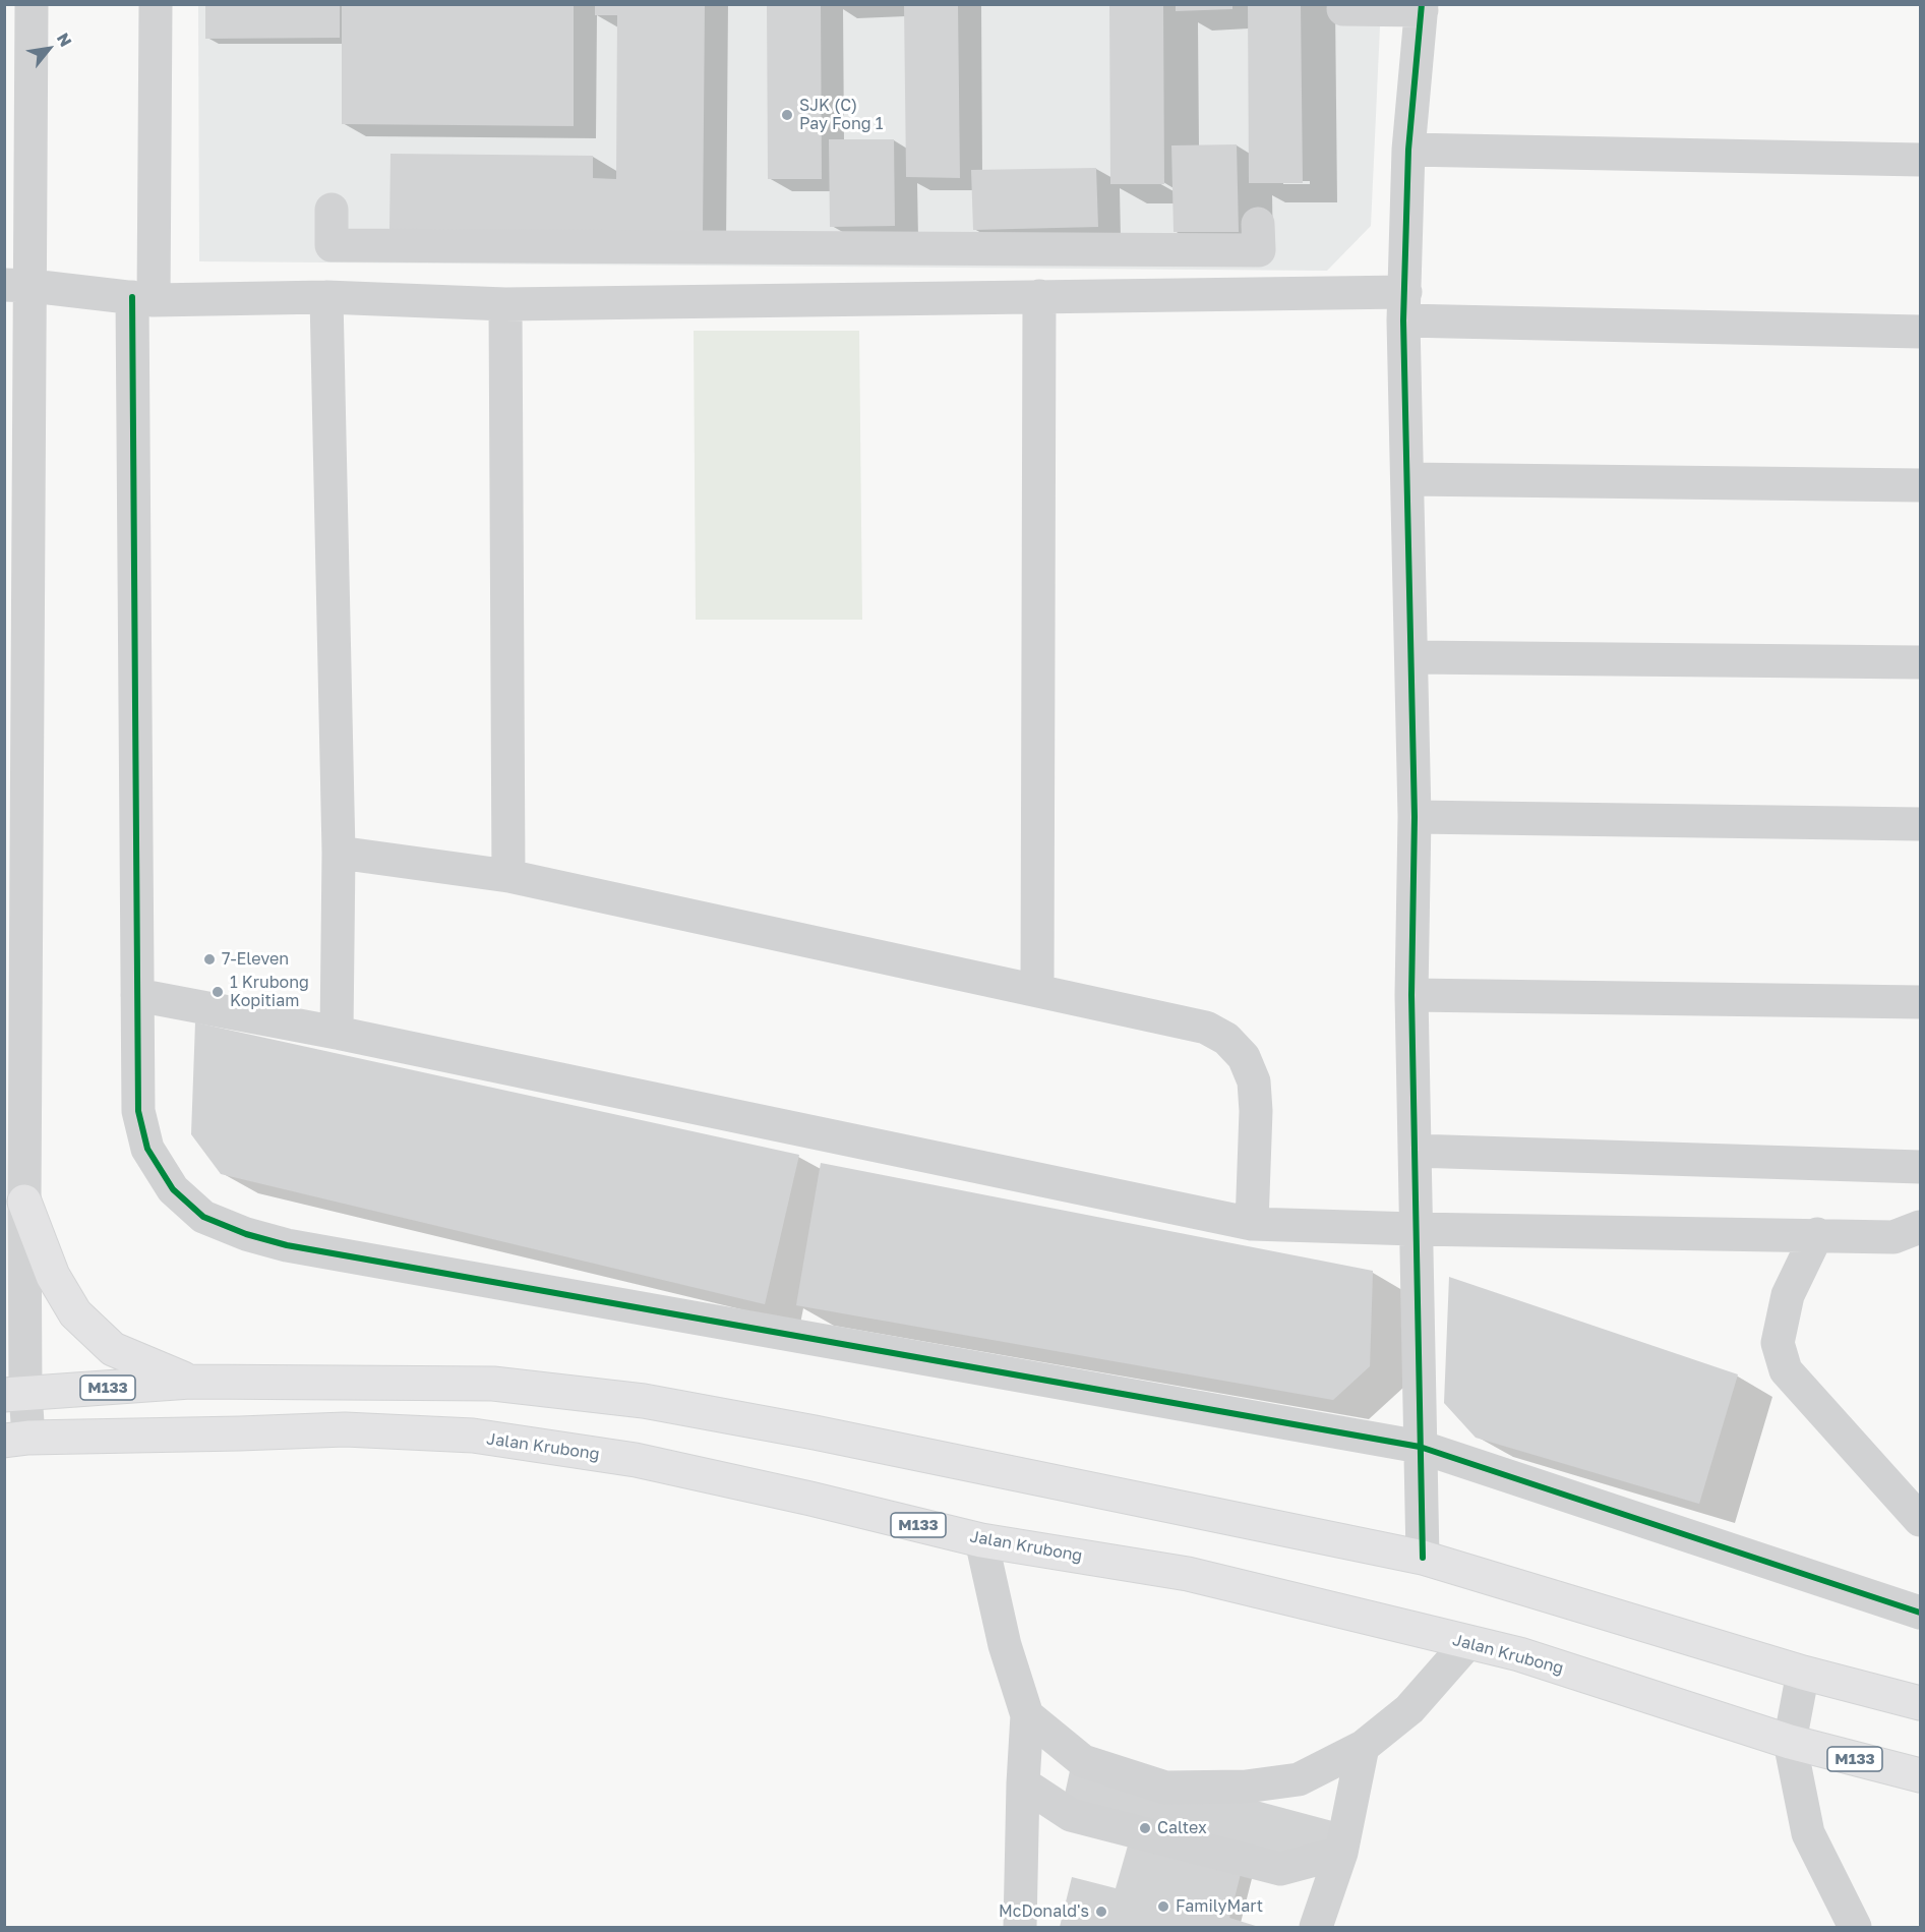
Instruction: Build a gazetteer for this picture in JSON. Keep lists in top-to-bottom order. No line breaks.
{"streets":{"main road":["M133","Jalan Krubong"]},"places":["SJK (C) Pay Fong 1","7-Eleven","1 Krubong Kopitiam","Caltex","FamilyMart","McDonald's"],"north":"top right"}
